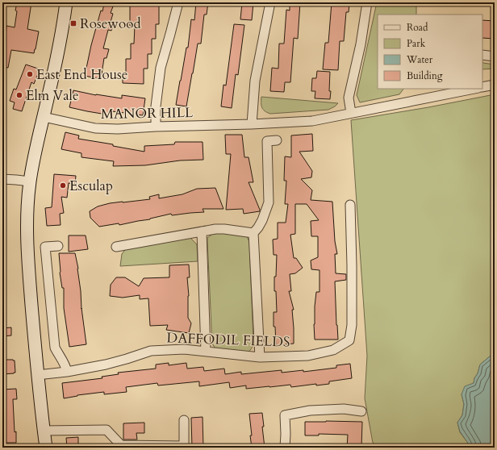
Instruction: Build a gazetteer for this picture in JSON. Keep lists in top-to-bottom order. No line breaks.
{"streets":{"street":["MANOR HILL","DAFFODIL FIELDS"]},"places":{"transit":["Rosewood"],"other":["East End House","Elm Vale","Esculap"]},"legend":["Road","Park","Water","Building"]}
